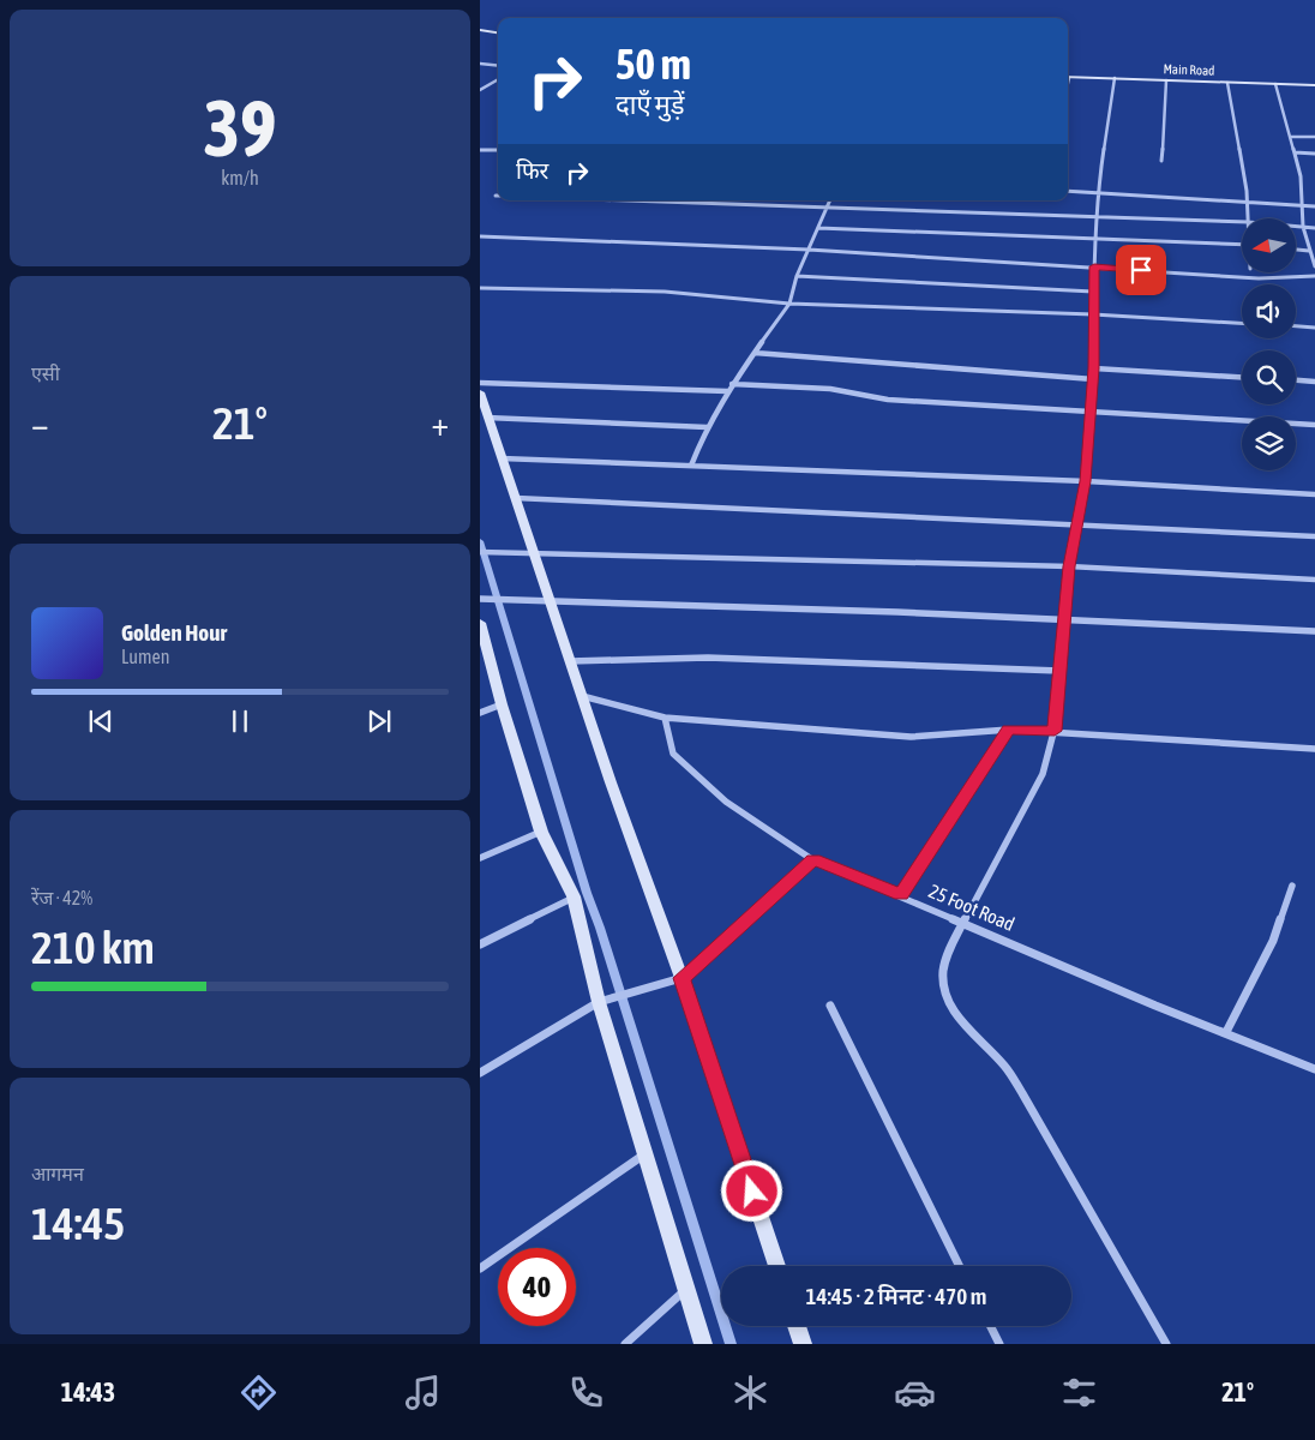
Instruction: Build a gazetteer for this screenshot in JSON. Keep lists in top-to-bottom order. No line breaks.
{"streets":{"street":["Main Road","25 Foot Road"]},"north":"left","page":{"tile":[["39","km/h"],"एसी",["रेंज · 42%","210 km"],["आगमन","14:45"]],"turn":["50 m","दाएँ मुड़ें"],"then":"फिर","heat":["−","21°","+"],"song":["Golden Hour","Lumen"],"limit":"40","trip":"14:45 · 2 मिनट · 470 m","tabs":["14:43","21°"]}}
